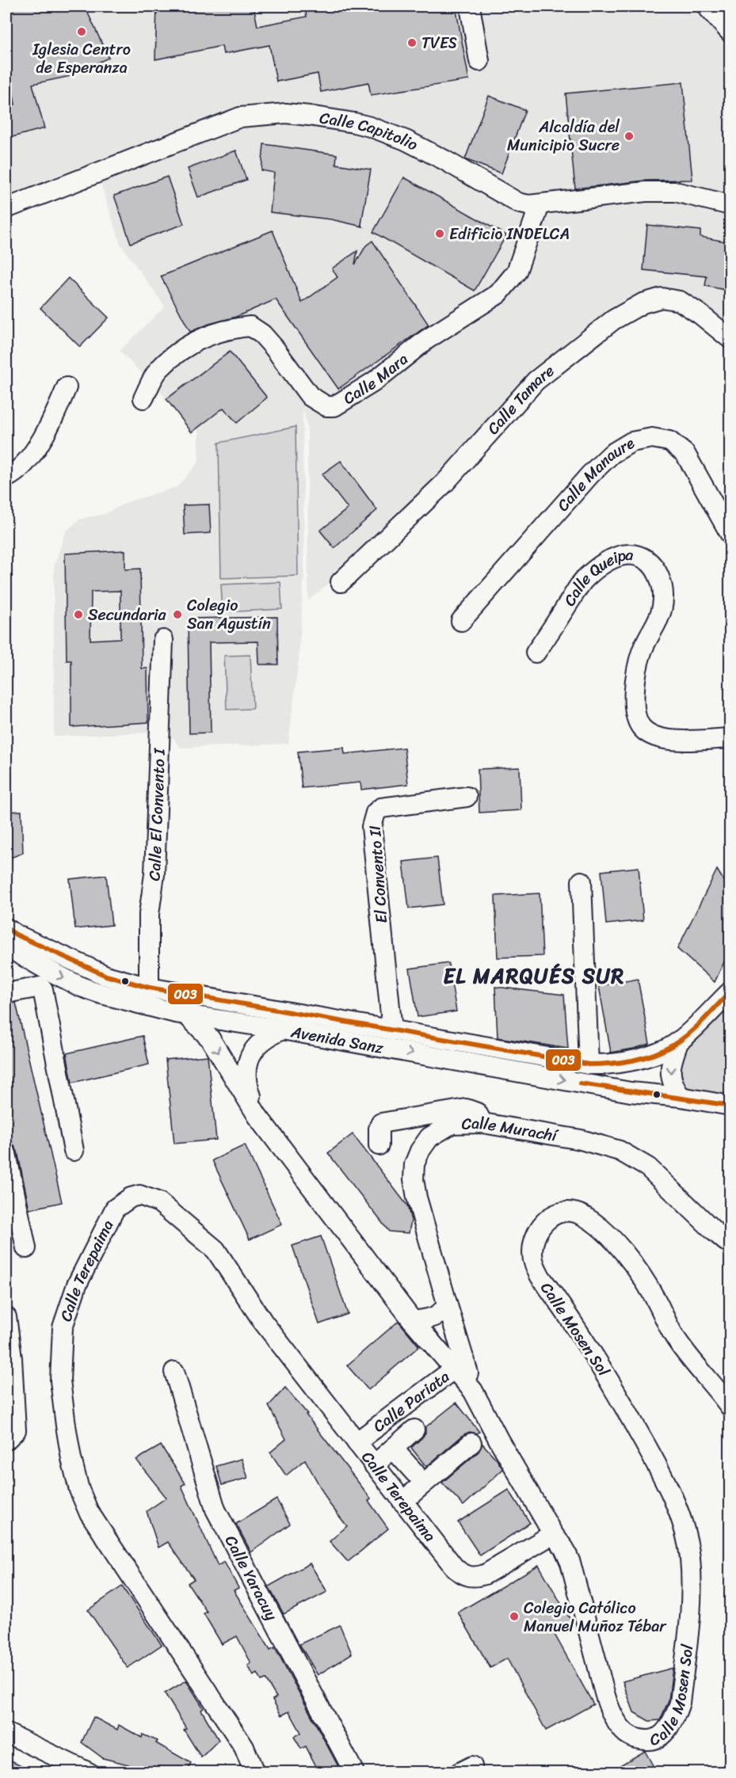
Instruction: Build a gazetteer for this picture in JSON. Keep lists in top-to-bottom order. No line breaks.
{"streets":{"street":["Calle Capitolio","Calle Mara","Calle Tamare","Calle Manaure","Calle Queipa","Calle El Convento I","El Convento II","Avenida Sanz","Calle Murachí","Calle Terepaima","Calle Mosen Sol","Calle Pariata","Calle Yaracuy"]},"crossings":[["Calle Capitolio","Calle Mara"],["Calle El Convento I","Avenida Sanz"],["El Convento II","Avenida Sanz"],["Avenida Sanz","Calle Mosen Sol"],["Calle Murachí","Calle Mosen Sol"],["Calle Murachí","Calle Pariata"],["Calle Terepaima","Calle Mosen Sol"],["Calle Terepaima","Calle Pariata"],["Calle Mosen Sol","Calle Pariata"]],"districts":["EL MARQUÉS SUR"],"places":["Iglesia Centro de Esperanza","TVES","Alcaldía del Municipio Sucre","Edificio INDELCA","Secundaria","Colegio San Agustín","Colegio Católico Manuel Muñoz Tébar"],"lines":["transit line 003"]}
